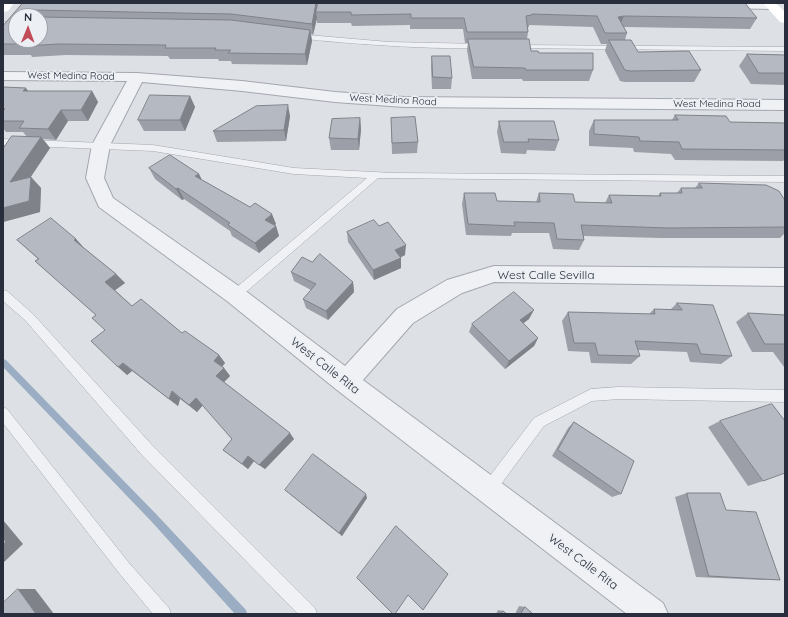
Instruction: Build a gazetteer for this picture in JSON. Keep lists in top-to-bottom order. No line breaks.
{"streets":{"street":["West Medina Road","West Calle Sevilla","West Calle Rita"]},"crossings":[["West Medina Road","West Calle Rita"],["West Calle Sevilla","West Calle Rita"]],"north":"top"}
